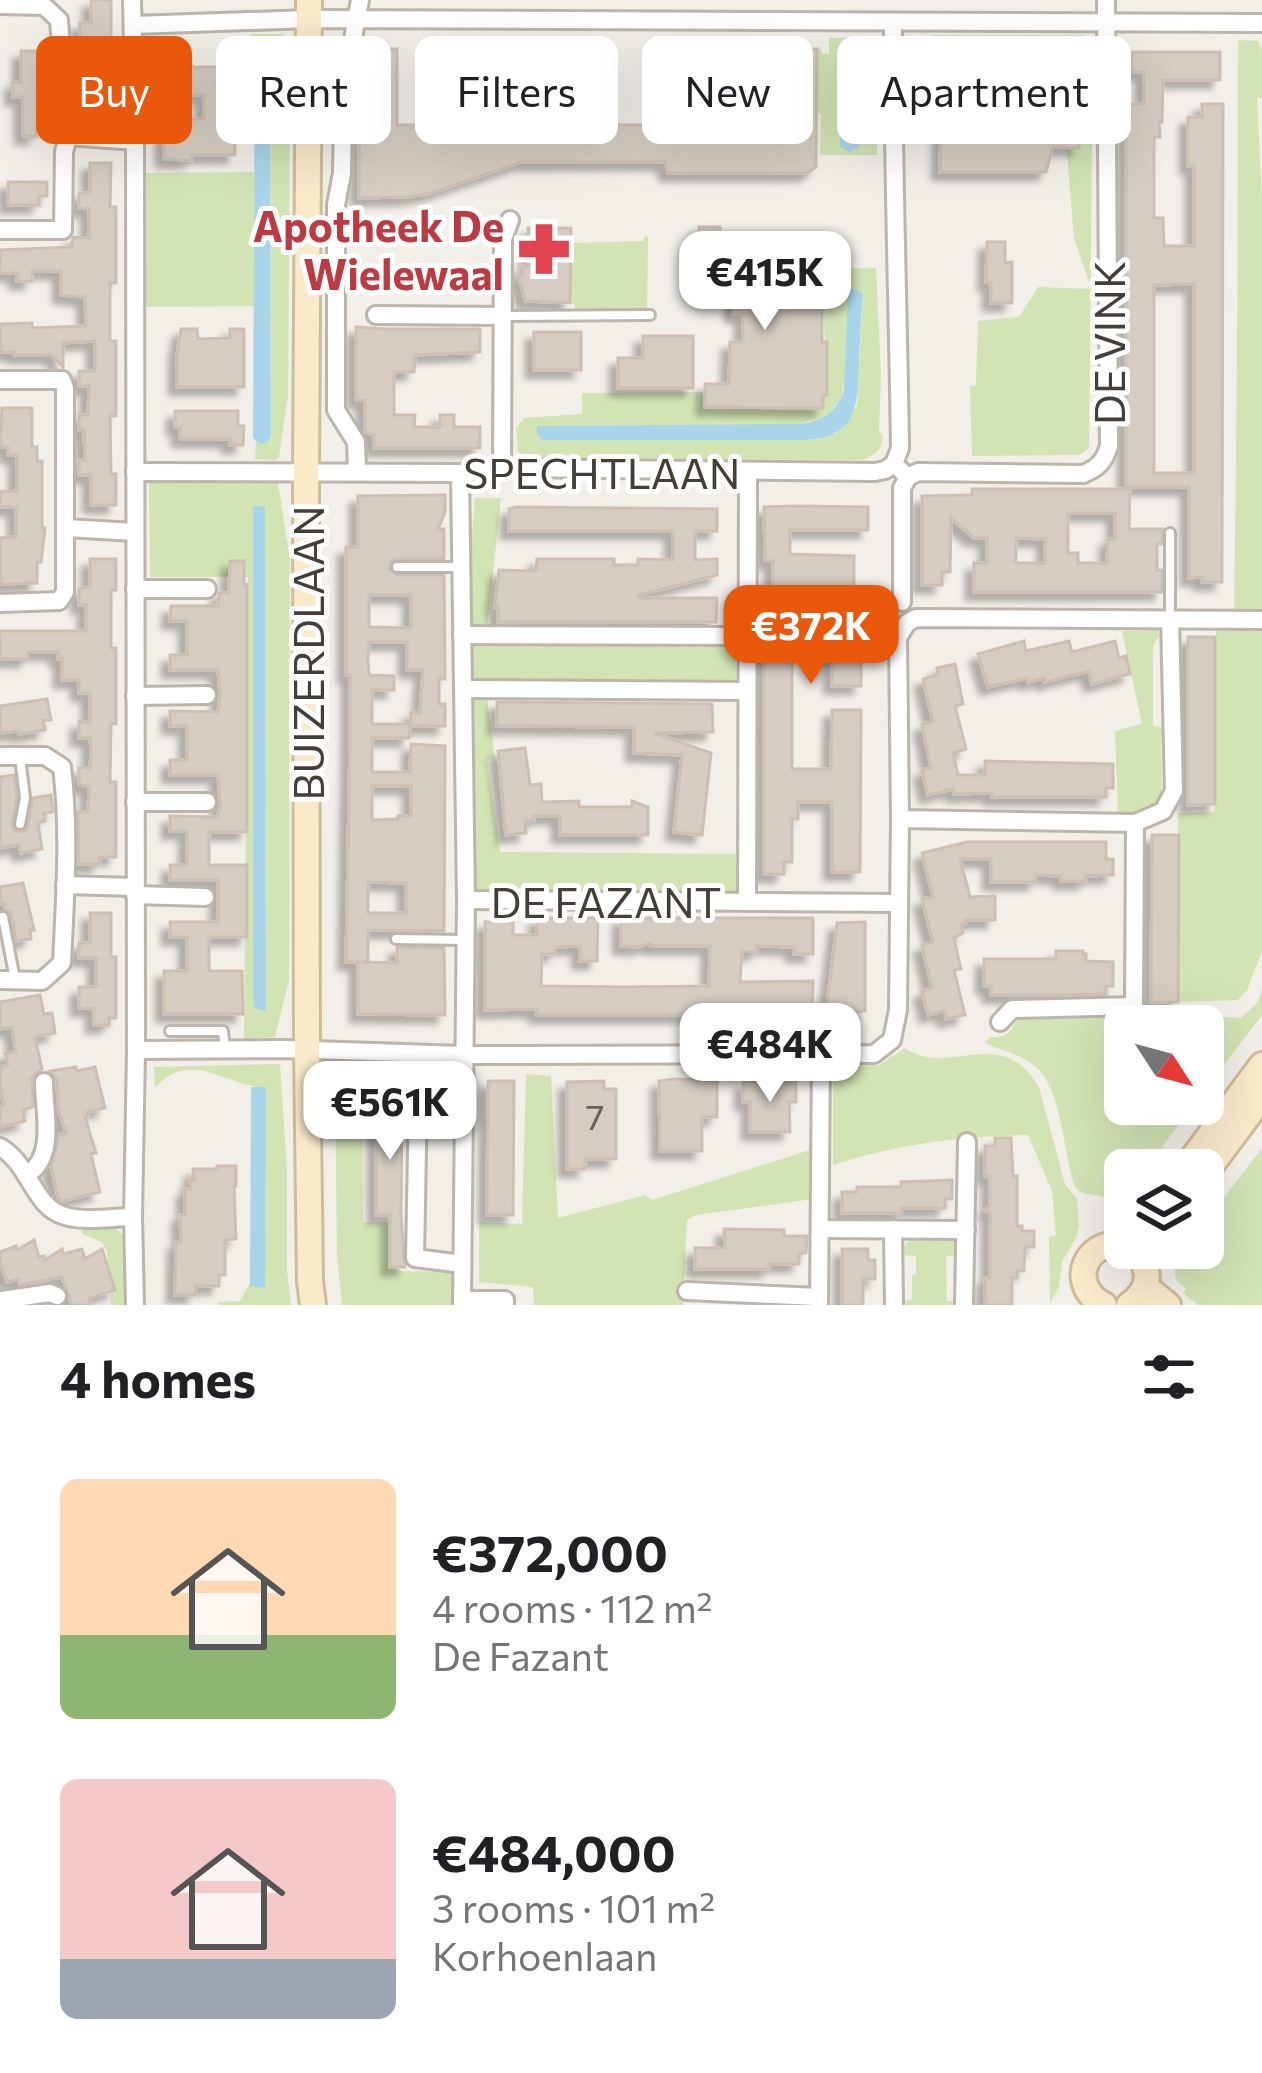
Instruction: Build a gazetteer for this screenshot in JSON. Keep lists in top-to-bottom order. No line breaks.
{"streets":{"street":["DE VINK","SPECHTLAAN","BUIZERDLAAN","DE FAZANT"]},"crossings":[["SPECHTLAAN","BUIZERDLAAN"],["SPECHTLAAN","DE FAZANT"]],"places":{"pharmacy":["Apotheek De Wielewaal"]},"house_numbers":["7"],"north":"bottom right","page":{"chip":["Buy","Rent","Filters","New","Apartment"],"price":["€415K","€372K","€484K","€561K"],"heading":"4 homes","list":[{"name":"€372,000","note":"4 rooms · 112 m² · De Fazant"},{"name":"€484,000","note":"3 rooms · 101 m² · Korhoenlaan"}]}}
